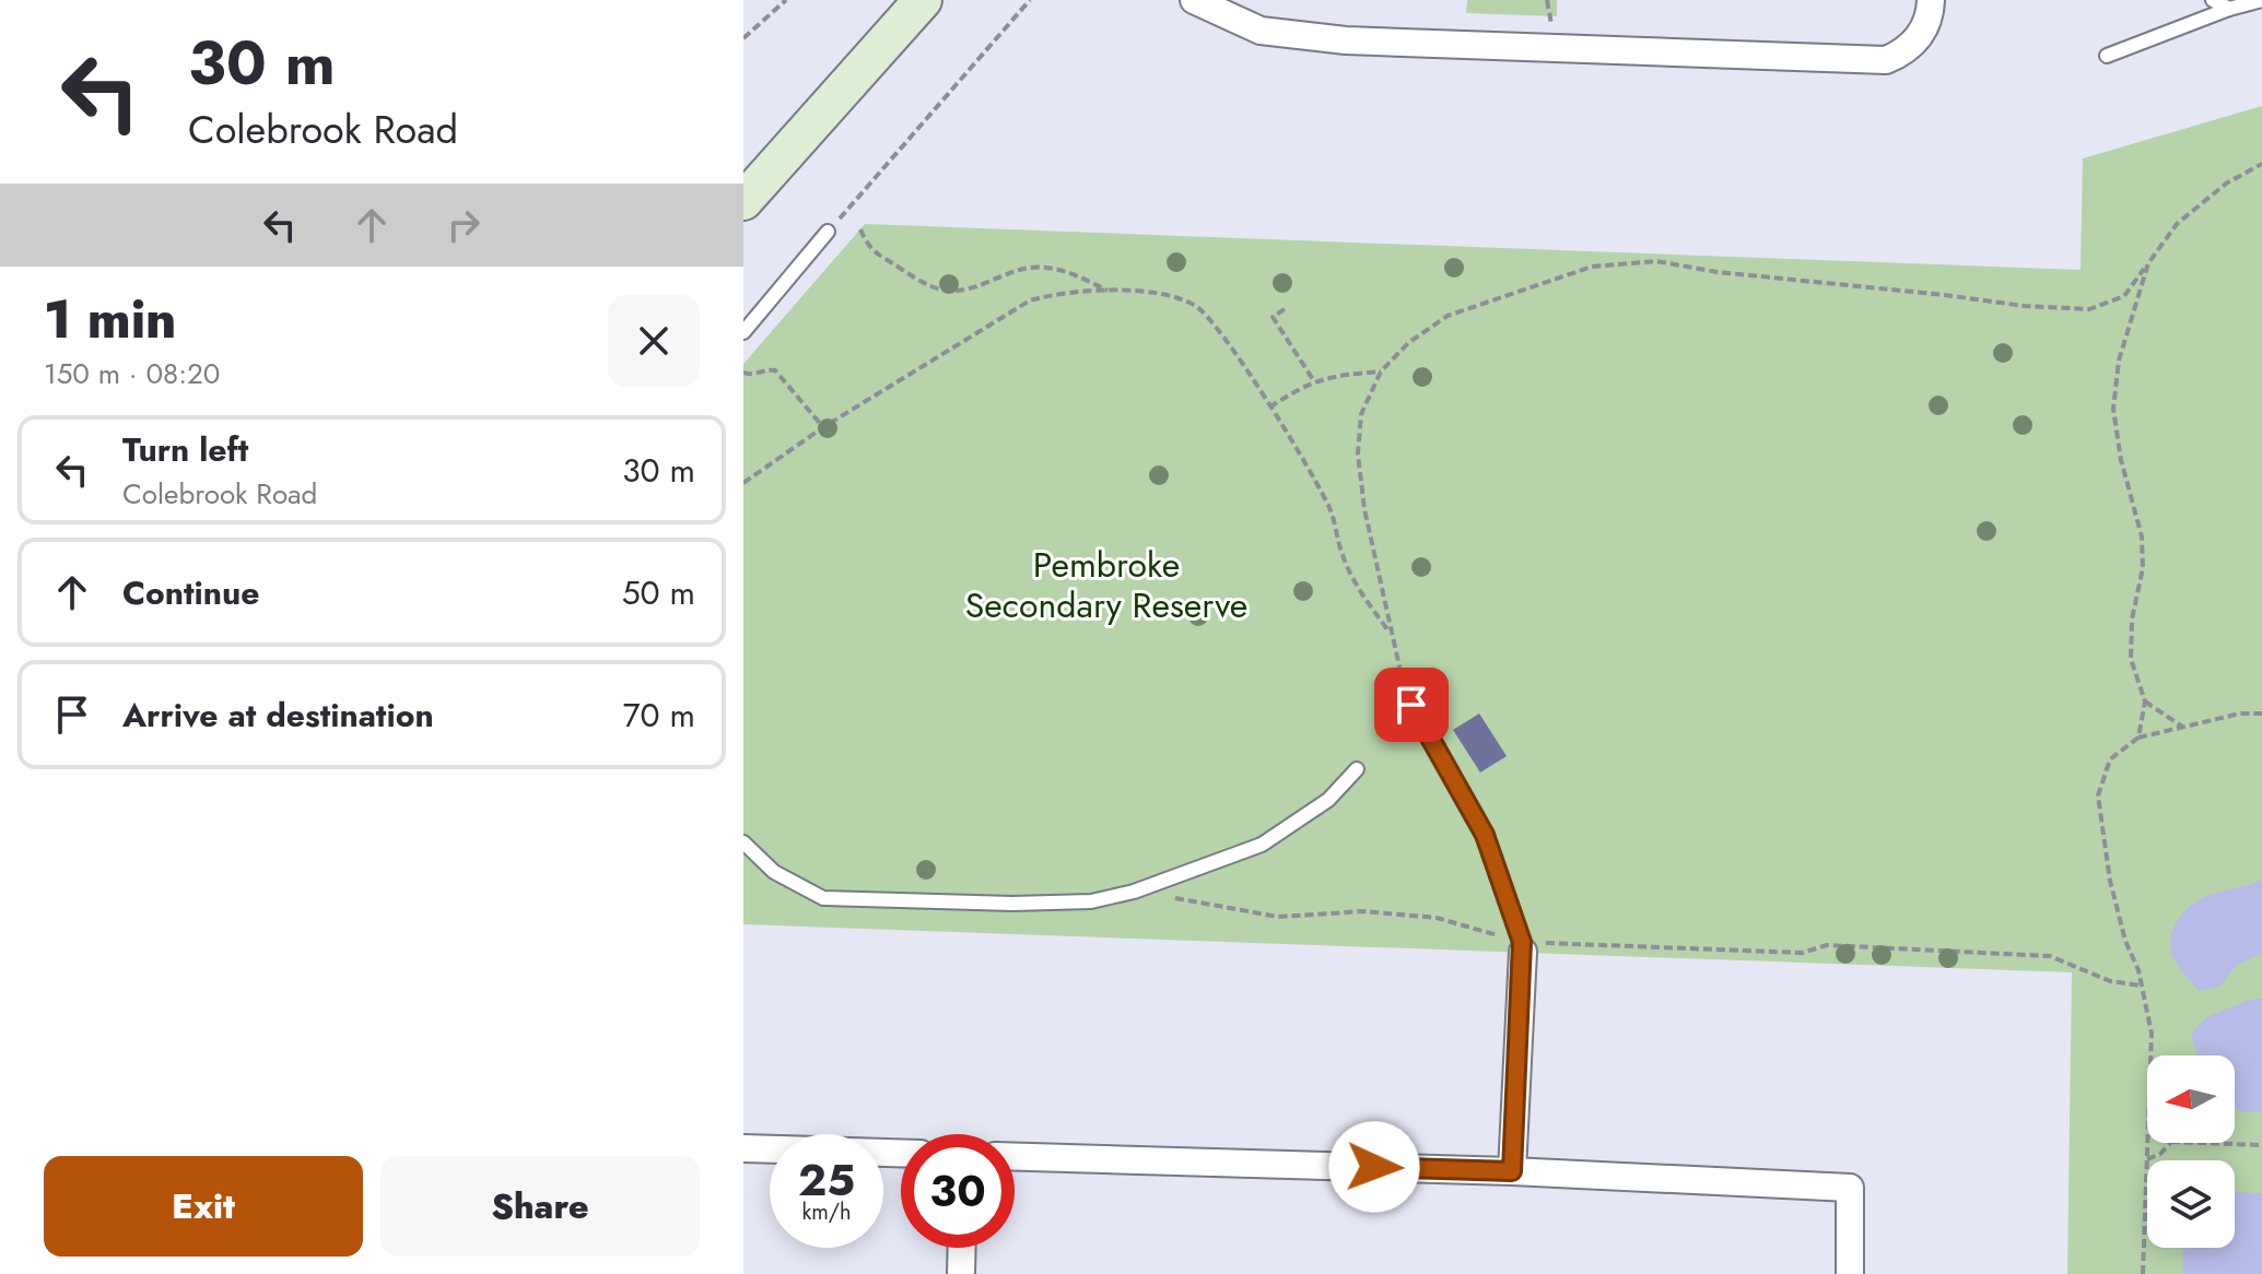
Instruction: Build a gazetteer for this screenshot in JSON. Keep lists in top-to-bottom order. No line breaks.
{"parks":["Pembroke Secondary Reserve"],"north":"left","page":{"turn":["30 m","Colebrook Road"],"heading":["1 min","150 m · 08:20"],"list":[{"name":"Turn left","note":"Colebrook Road","value":"30 m"},{"name":"Continue","value":"50 m"},{"name":"Arrive at destination","value":"70 m"}],"speed":"25 km/h","limit":"30","buttons":["Exit","Share"]}}
